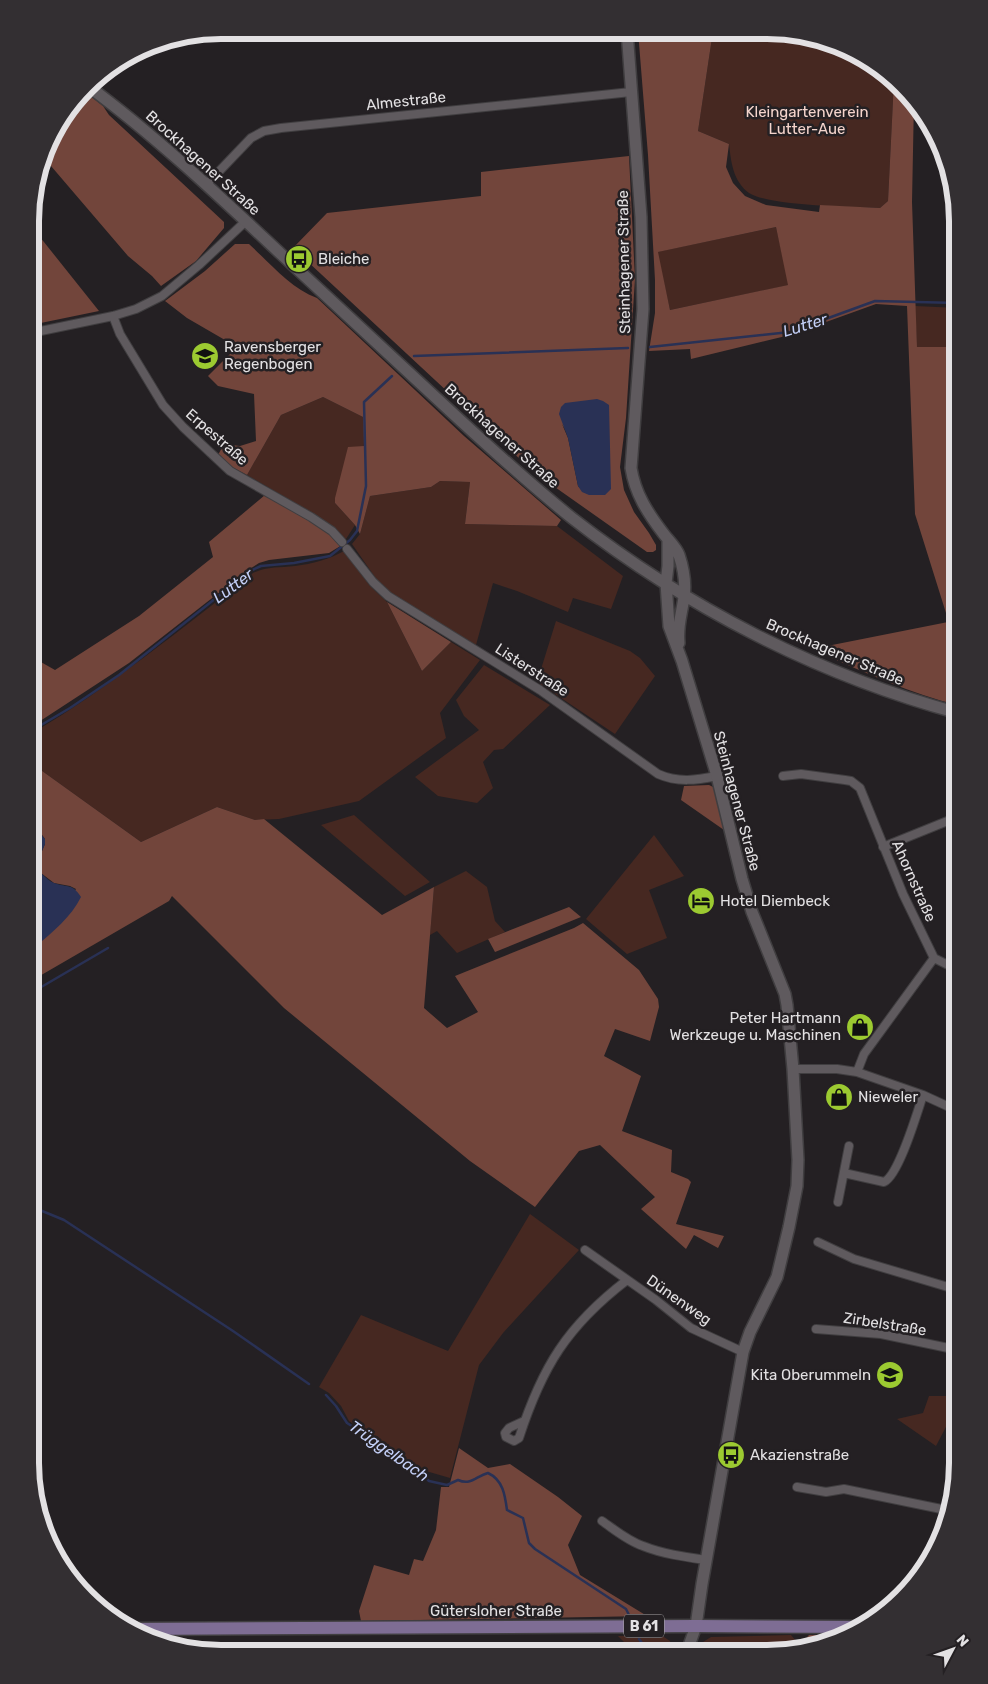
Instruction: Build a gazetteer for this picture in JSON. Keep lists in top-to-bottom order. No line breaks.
{"streets":{"main road":["Brockhagener Straße","Steinhagener Straße","Gütersloher Straße","B 61"],"street":["Almestraße","Erpestraße","Listerstraße","Ahornstraße","Dünenweg","Zirbelstraße"]},"crossings":[["Almestraße","Brockhagener Straße"],["Almestraße","Steinhagener Straße"],["Brockhagener Straße","Steinhagener Straße"],["Steinhagener Straße","Listerstraße"],["Steinhagener Straße","Dünenweg"],["Steinhagener Straße","Gütersloher Straße"]],"water":["Lutter","Trüggelbach"],"parks":["Kleingartenverein Lutter-Aue"],"places":{"bus stop":["Bleiche","Akazienstraße"],"school or university":["Ravensberger Regenbogen","Kita Oberummeln"],"hotel":["Hotel Diembeck"],"shop":["Peter Hartmann Werkzeuge u. Maschinen","Nieweler"]},"north":"top right"}
